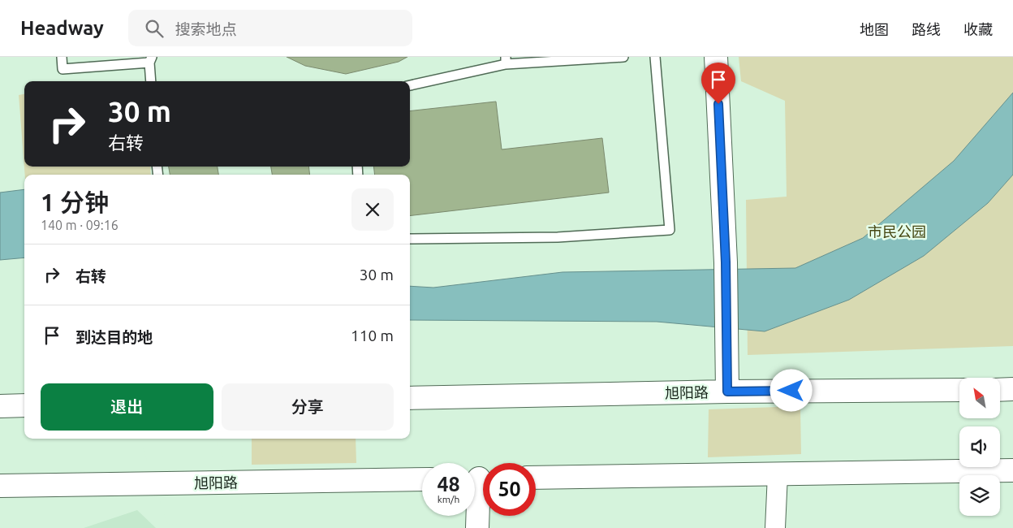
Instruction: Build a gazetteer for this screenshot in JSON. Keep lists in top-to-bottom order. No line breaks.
{"streets":{"main road":["旭阳路"]},"parks":["市民公园"],"north":"top left","page":{"header":"Headway","search":"搜索地点","nav":["地图","路线","收藏"],"turn":["30 m","右转"],"heading":["1 分钟","140 m · 09:16"],"list":[{"name":"右转","value":"30 m"},{"name":"到达目的地","value":"110 m"}],"buttons":["退出","分享"],"speed":"48 km/h","limit":"50"}}
